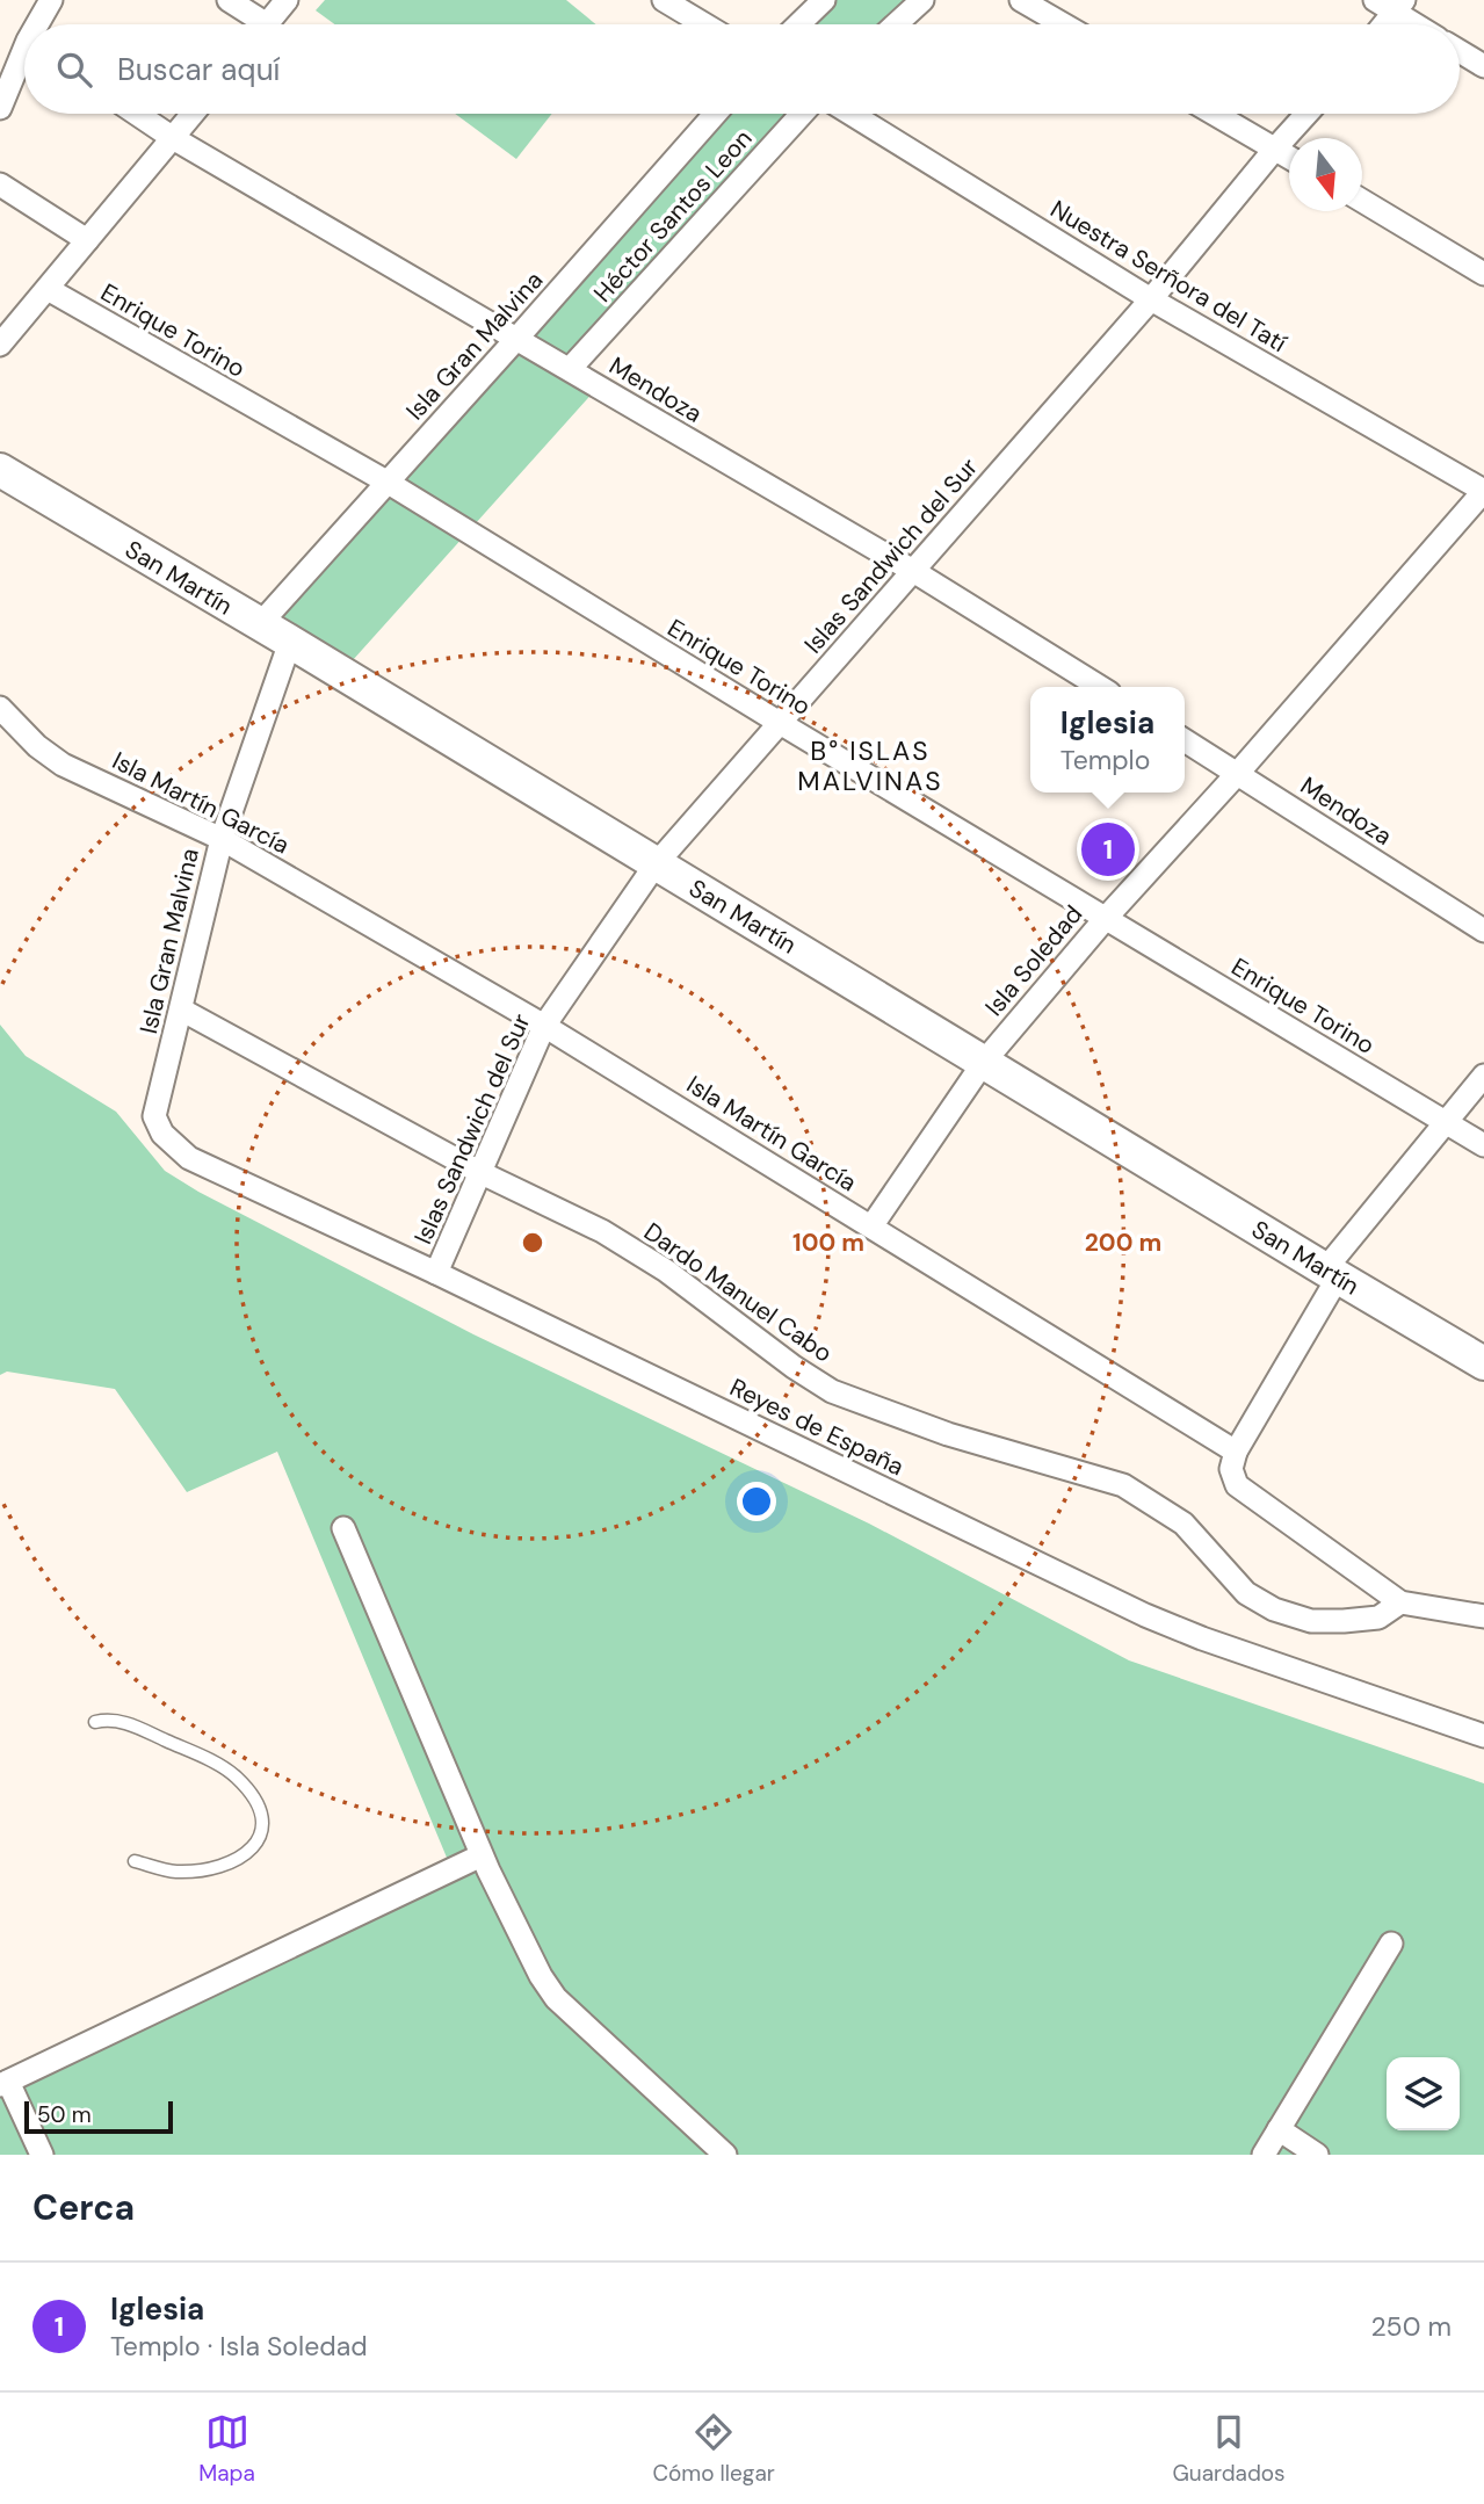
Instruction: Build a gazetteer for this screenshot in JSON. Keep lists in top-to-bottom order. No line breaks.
{"streets":{"main road":["San Martín"],"street":["Héctor Santos Leon","Nuestra Serñora del Tatí","Enrique Torino","Isla Gran Malvina","Mendoza","Islas Sandwich del Sur","Isla Martín García","Isla Soledad","Dardo Manuel Cabo","Reyes de España"]},"crossings":[["Héctor Santos Leon","Mendoza"],["Nuestra Serñora del Tatí","Islas Sandwich del Sur"],["Nuestra Serñora del Tatí","Isla Soledad"],["Enrique Torino","Isla Gran Malvina"],["Enrique Torino","Islas Sandwich del Sur"],["Enrique Torino","Isla Soledad"],["Isla Gran Malvina","Mendoza"],["Isla Gran Malvina","San Martín"],["Isla Gran Malvina","Isla Martín García"],["Isla Gran Malvina","Dardo Manuel Cabo"],["Isla Gran Malvina","Reyes de España"],["Mendoza","Islas Sandwich del Sur"],["Mendoza","Isla Soledad"],["Islas Sandwich del Sur","San Martín"],["Islas Sandwich del Sur","Isla Martín García"],["Islas Sandwich del Sur","Dardo Manuel Cabo"],["Islas Sandwich del Sur","Reyes de España"],["San Martín","Isla Soledad"],["Isla Martín García","Isla Soledad"]],"districts":["B° ISLAS MALVINAS"],"scale_bar":"50 m","north":"bottom","page":{"search":"Buscar aquí","popup":["Iglesia","Templo"],"pins":"1","scale":"50 m","heading":"Cerca","list":[{"mark":"1","name":"Iglesia","note":"Templo · Isla Soledad","value":"250 m"}],"nav":["Mapa","Cómo llegar","Guardados"]},"rings":["100 m","200 m"]}
